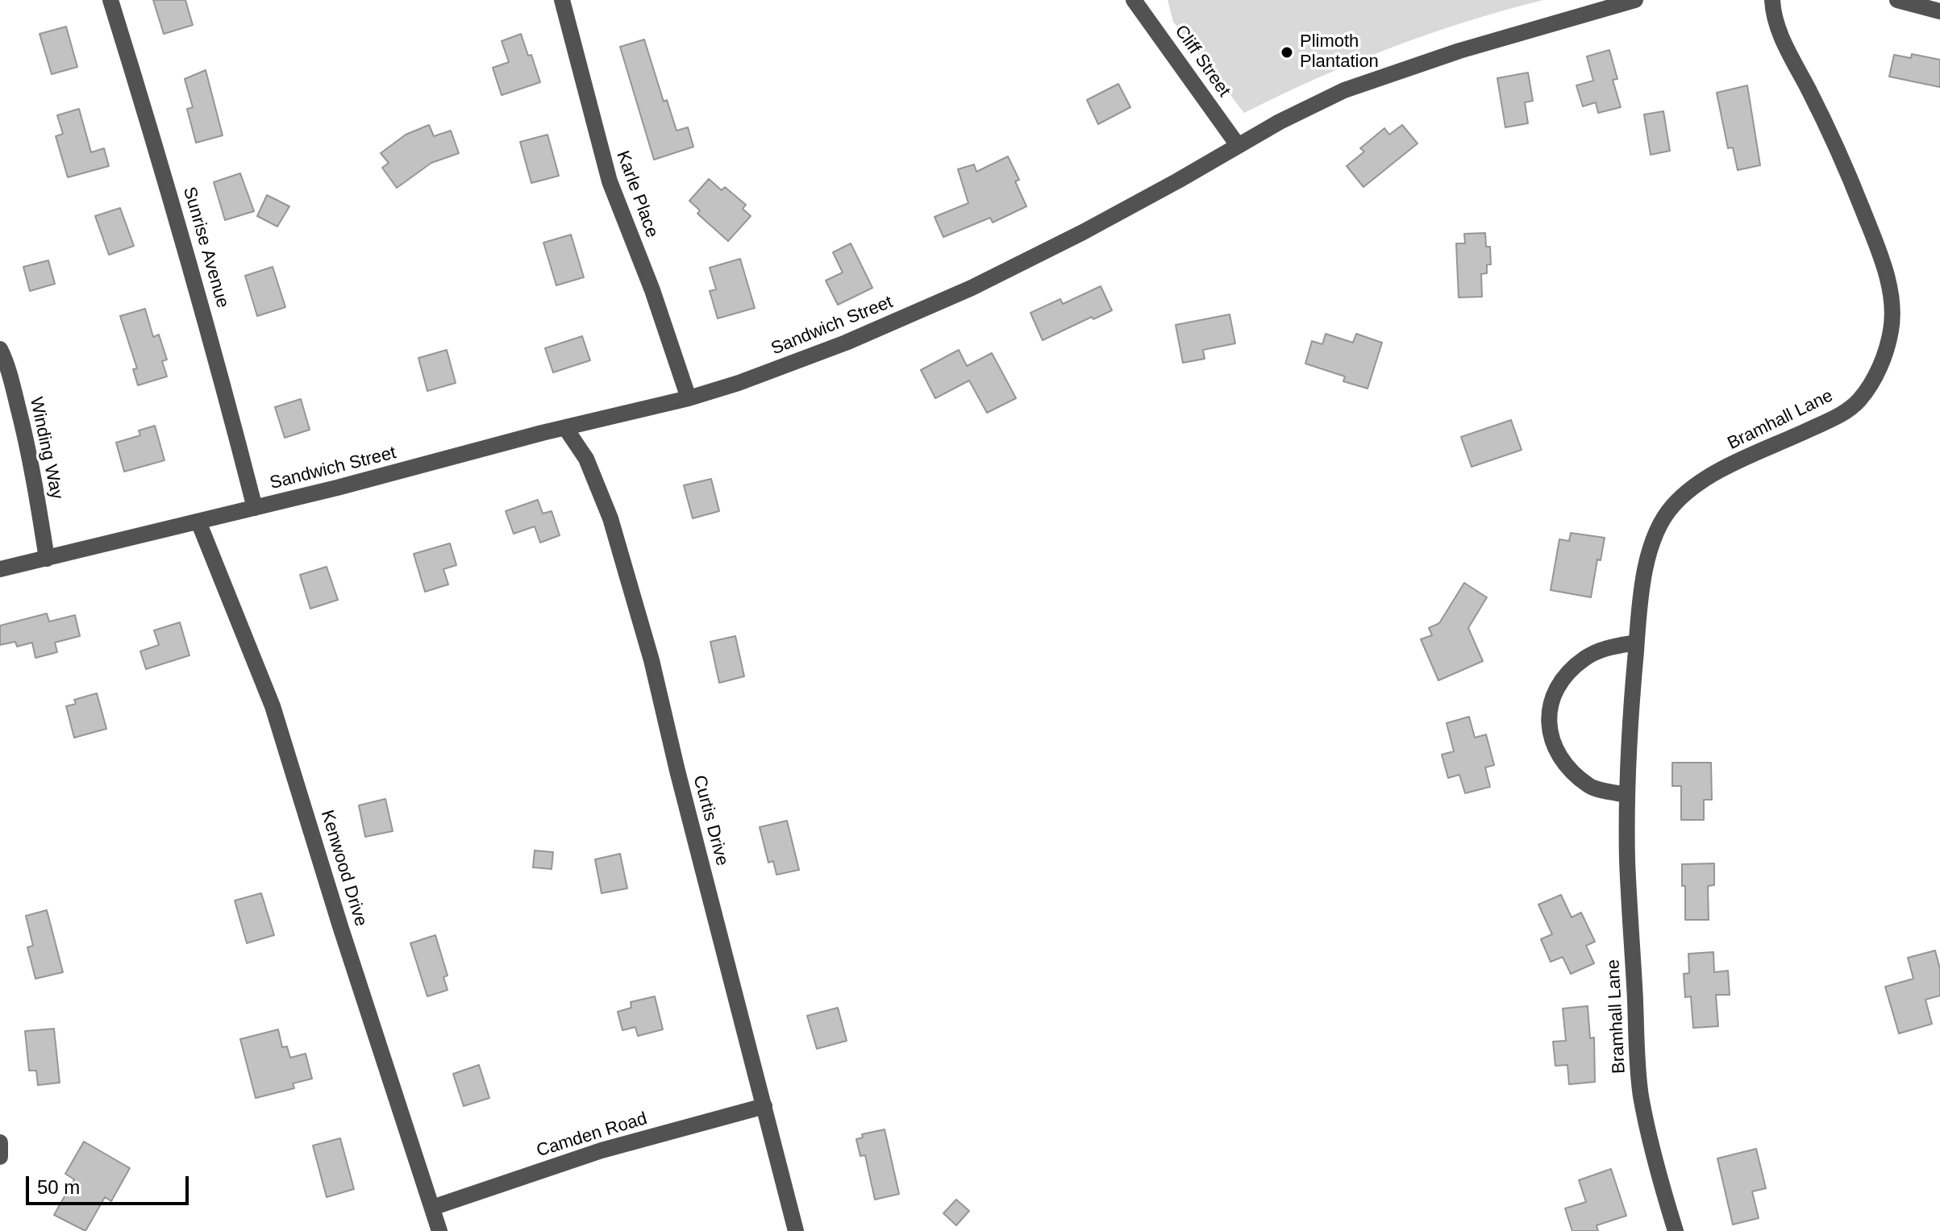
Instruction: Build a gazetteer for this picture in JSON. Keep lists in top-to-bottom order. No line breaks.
{"streets":{"street":["Cliff Street","Karle Place","Sunrise Avenue","Sandwich Street","Bramhall Lane","Winding Way","Curtis Drive","Kenwood Drive","Camden Road"]},"crossings":[["Cliff Street","Sandwich Street"],["Karle Place","Sandwich Street"],["Sunrise Avenue","Sandwich Street"],["Sandwich Street","Winding Way"],["Sandwich Street","Curtis Drive"],["Sandwich Street","Kenwood Drive"],["Curtis Drive","Camden Road"],["Kenwood Drive","Camden Road"]],"places":["Plimoth Plantation"],"scale_bar":"50 m"}
